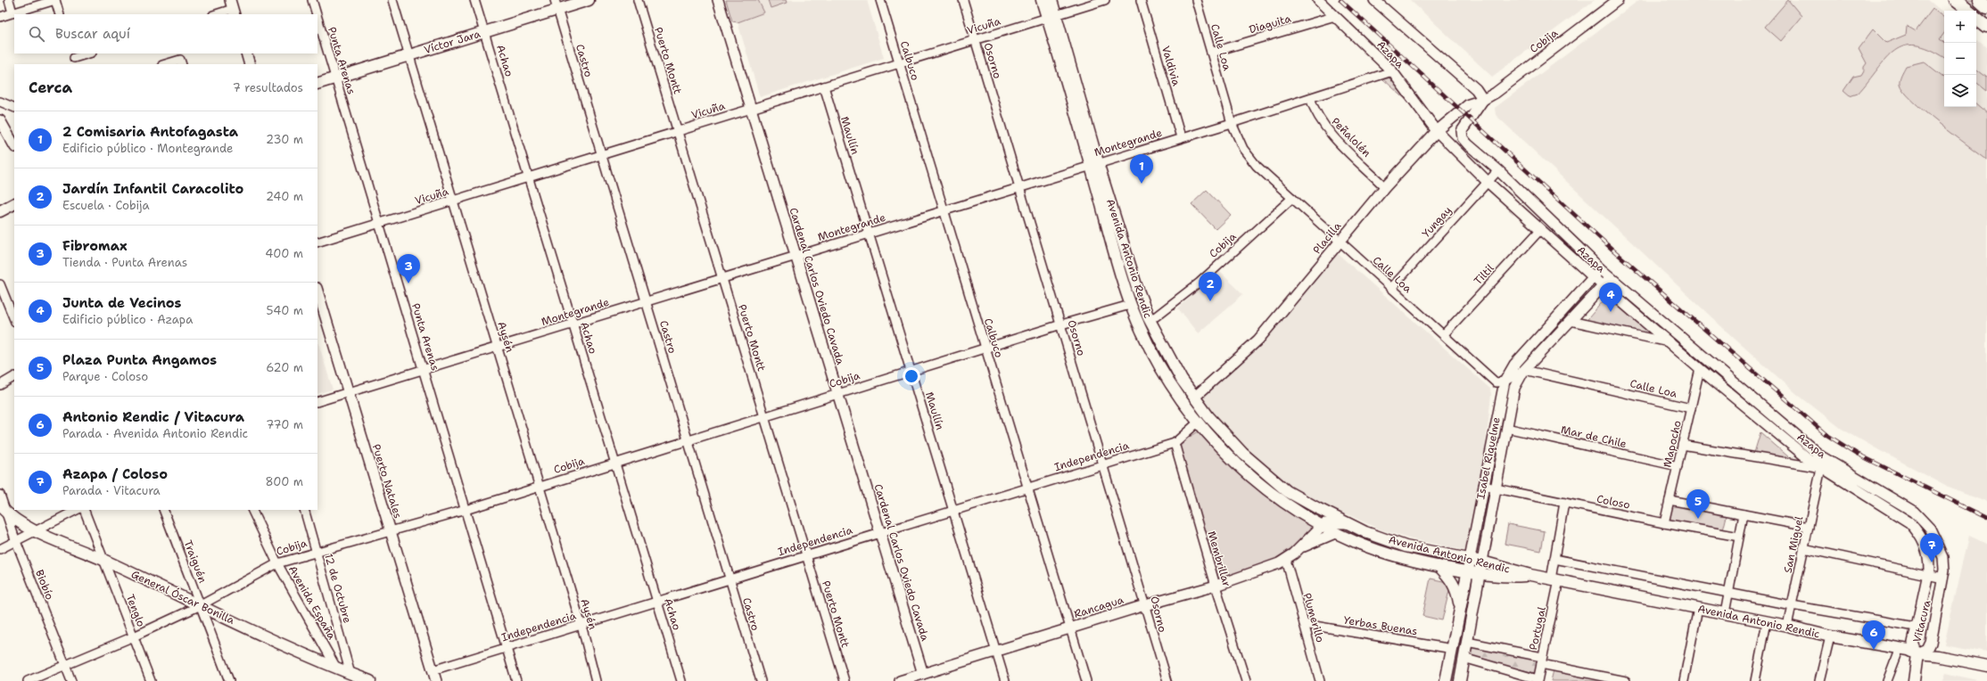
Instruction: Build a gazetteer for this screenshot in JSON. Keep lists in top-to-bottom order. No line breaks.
{"streets":{"main road":["Víctor Jara","Avenida Antonio Rendic","Isabel Riquelme","General Óscar Bonilla"],"street":["Diaguita","Vicuña","Cobija","Calle Loa","Azapa","Punta Arenas","Achao","Castro","Puerto Montt","Calbuco","Osorno","Valdivia","Maullín","Peñalolén","Montegrande","Yungay","Placilla","Tiltil","Cardenal Carlos Oviedo Cavada","Aysén","Mar de Chile","Mapocho","Independencia","Puerto Natales","Coloso","San Miguel","Membrillar","Traiguén","Biobío","12 de Octubre","Avenida España","Rancagua","Tenglo","Plumerillo","Vitacura","Yerbas Buenas","Portugal"]},"crossings":[["Diaguita","Calle Loa"],["Diaguita","Azapa"],["Vicuña","Punta Arenas"],["Vicuña","Achao"],["Vicuña","Castro"],["Vicuña","Puerto Montt"],["Vicuña","Calbuco"],["Vicuña","Osorno"],["Vicuña","Maullín"],["Vicuña","Avenida Antonio Rendic"],["Vicuña","Cardenal Carlos Oviedo Cavada"],["Vicuña","Aysén"],["Cobija","Calle Loa"],["Cobija","Azapa"],["Cobija","Punta Arenas"],["Cobija","Achao"],["Cobija","Castro"],["Cobija","Puerto Montt"],["Cobija","Calbuco"],["Cobija","Osorno"],["Cobija","Maullín"],["Cobija","Placilla"],["Cobija","Avenida Antonio Rendic"],["Cobija","Cardenal Carlos Oviedo Cavada"],["Cobija","Aysén"],["Cobija","Puerto Natales"],["Cobija","Traiguén"],["Cobija","Biobío"],["Cobija","12 de Octubre"],["Cobija","General Óscar Bonilla"],["Cobija","Avenida España"],["Cobija","Tenglo"],["Víctor Jara","Punta Arenas"],["Víctor Jara","Achao"],["Víctor Jara","Castro"],["Víctor Jara","Aysén"],["Calle Loa","Montegrande"],["Calle Loa","Yungay"],["Calle Loa","Placilla"],["Calle Loa","Tiltil"],["Calle Loa","Mapocho"],["Calle Loa","Isabel Riquelme"],["Azapa","Montegrande"],["Azapa","Yungay"],["Azapa","Placilla"],["Azapa","Tiltil"],["Azapa","Mapocho"],["Azapa","Isabel Riquelme"],["Azapa","San Miguel"],["Azapa","Vitacura"],["Punta Arenas","Montegrande"],["Punta Arenas","Independencia"],["Achao","Montegrande"],["Achao","Independencia"],["Castro","Montegrande"],["Castro","Independencia"],["Puerto Montt","Montegrande"],["Puerto Montt","Independencia"],["Calbuco","Montegrande"],["Calbuco","Independencia"],["Calbuco","Rancagua"],["Osorno","Montegrande"],["Osorno","Independencia"],["Osorno","Rancagua"],["Valdivia","Montegrande"],["Maullín","Montegrande"],["Maullín","Independencia"],["Maullín","Rancagua"],["Peñalolén","Montegrande"],["Peñalolén","Placilla"],["Montegrande","Avenida Antonio Rendic"],["Montegrande","Cardenal Carlos Oviedo Cavada"],["Montegrande","Aysén"],["Montegrande","Puerto Natales"],["Placilla","Avenida Antonio Rendic"],["Avenida Antonio Rendic","Independencia"],["Avenida Antonio Rendic","Isabel Riquelme"],["Avenida Antonio Rendic","San Miguel"],["Avenida Antonio Rendic","Rancagua"],["Avenida Antonio Rendic","Vitacura"],["Avenida Antonio Rendic","Portugal"],["Cardenal Carlos Oviedo Cavada","Independencia"],["Cardenal Carlos Oviedo Cavada","Rancagua"],["Aysén","Independencia"],["Mar de Chile","Mapocho"],["Mar de Chile","Isabel Riquelme"],["Mapocho","Coloso"],["Independencia","Puerto Natales"],["Independencia","Membrillar"],["Isabel Riquelme","Coloso"],["Isabel Riquelme","Yerbas Buenas"],["Coloso","Portugal"],["Membrillar","Rancagua"],["Traiguén","General Óscar Bonilla"],["Biobío","General Óscar Bonilla"],["12 de Octubre","General Óscar Bonilla"],["General Óscar Bonilla","Avenida España"],["General Óscar Bonilla","Tenglo"],["Rancagua","Plumerillo"],["Plumerillo","Yerbas Buenas"]],"page":{"map_buttons":["+","−"],"search":"Buscar aquí","heading":["Cerca","7 resultados"],"list":[{"mark":"1","name":"2 Comisaria Antofagasta","note":"Edificio público · Montegrande","value":"230 m"},{"mark":"2","name":"Jardín Infantil Caracolito","note":"Escuela · Cobija","value":"240 m"},{"mark":"3","name":"Fibromax","note":"Tienda · Punta Arenas","value":"400 m"},{"mark":"4","name":"Junta de Vecinos","note":"Edificio público · Azapa","value":"540 m"},{"mark":"5","name":"Plaza Punta Angamos","note":"Parque · Coloso","value":"620 m"},{"mark":"6","name":"Antonio Rendic / Vitacura","note":"Parada · Avenida Antonio Rendic","value":"770 m"},{"mark":"7","name":"Azapa / Coloso","note":"Parada · Vitacura","value":"800 m"}],"pins":["1","3","2","4","5","7","6"]}}
